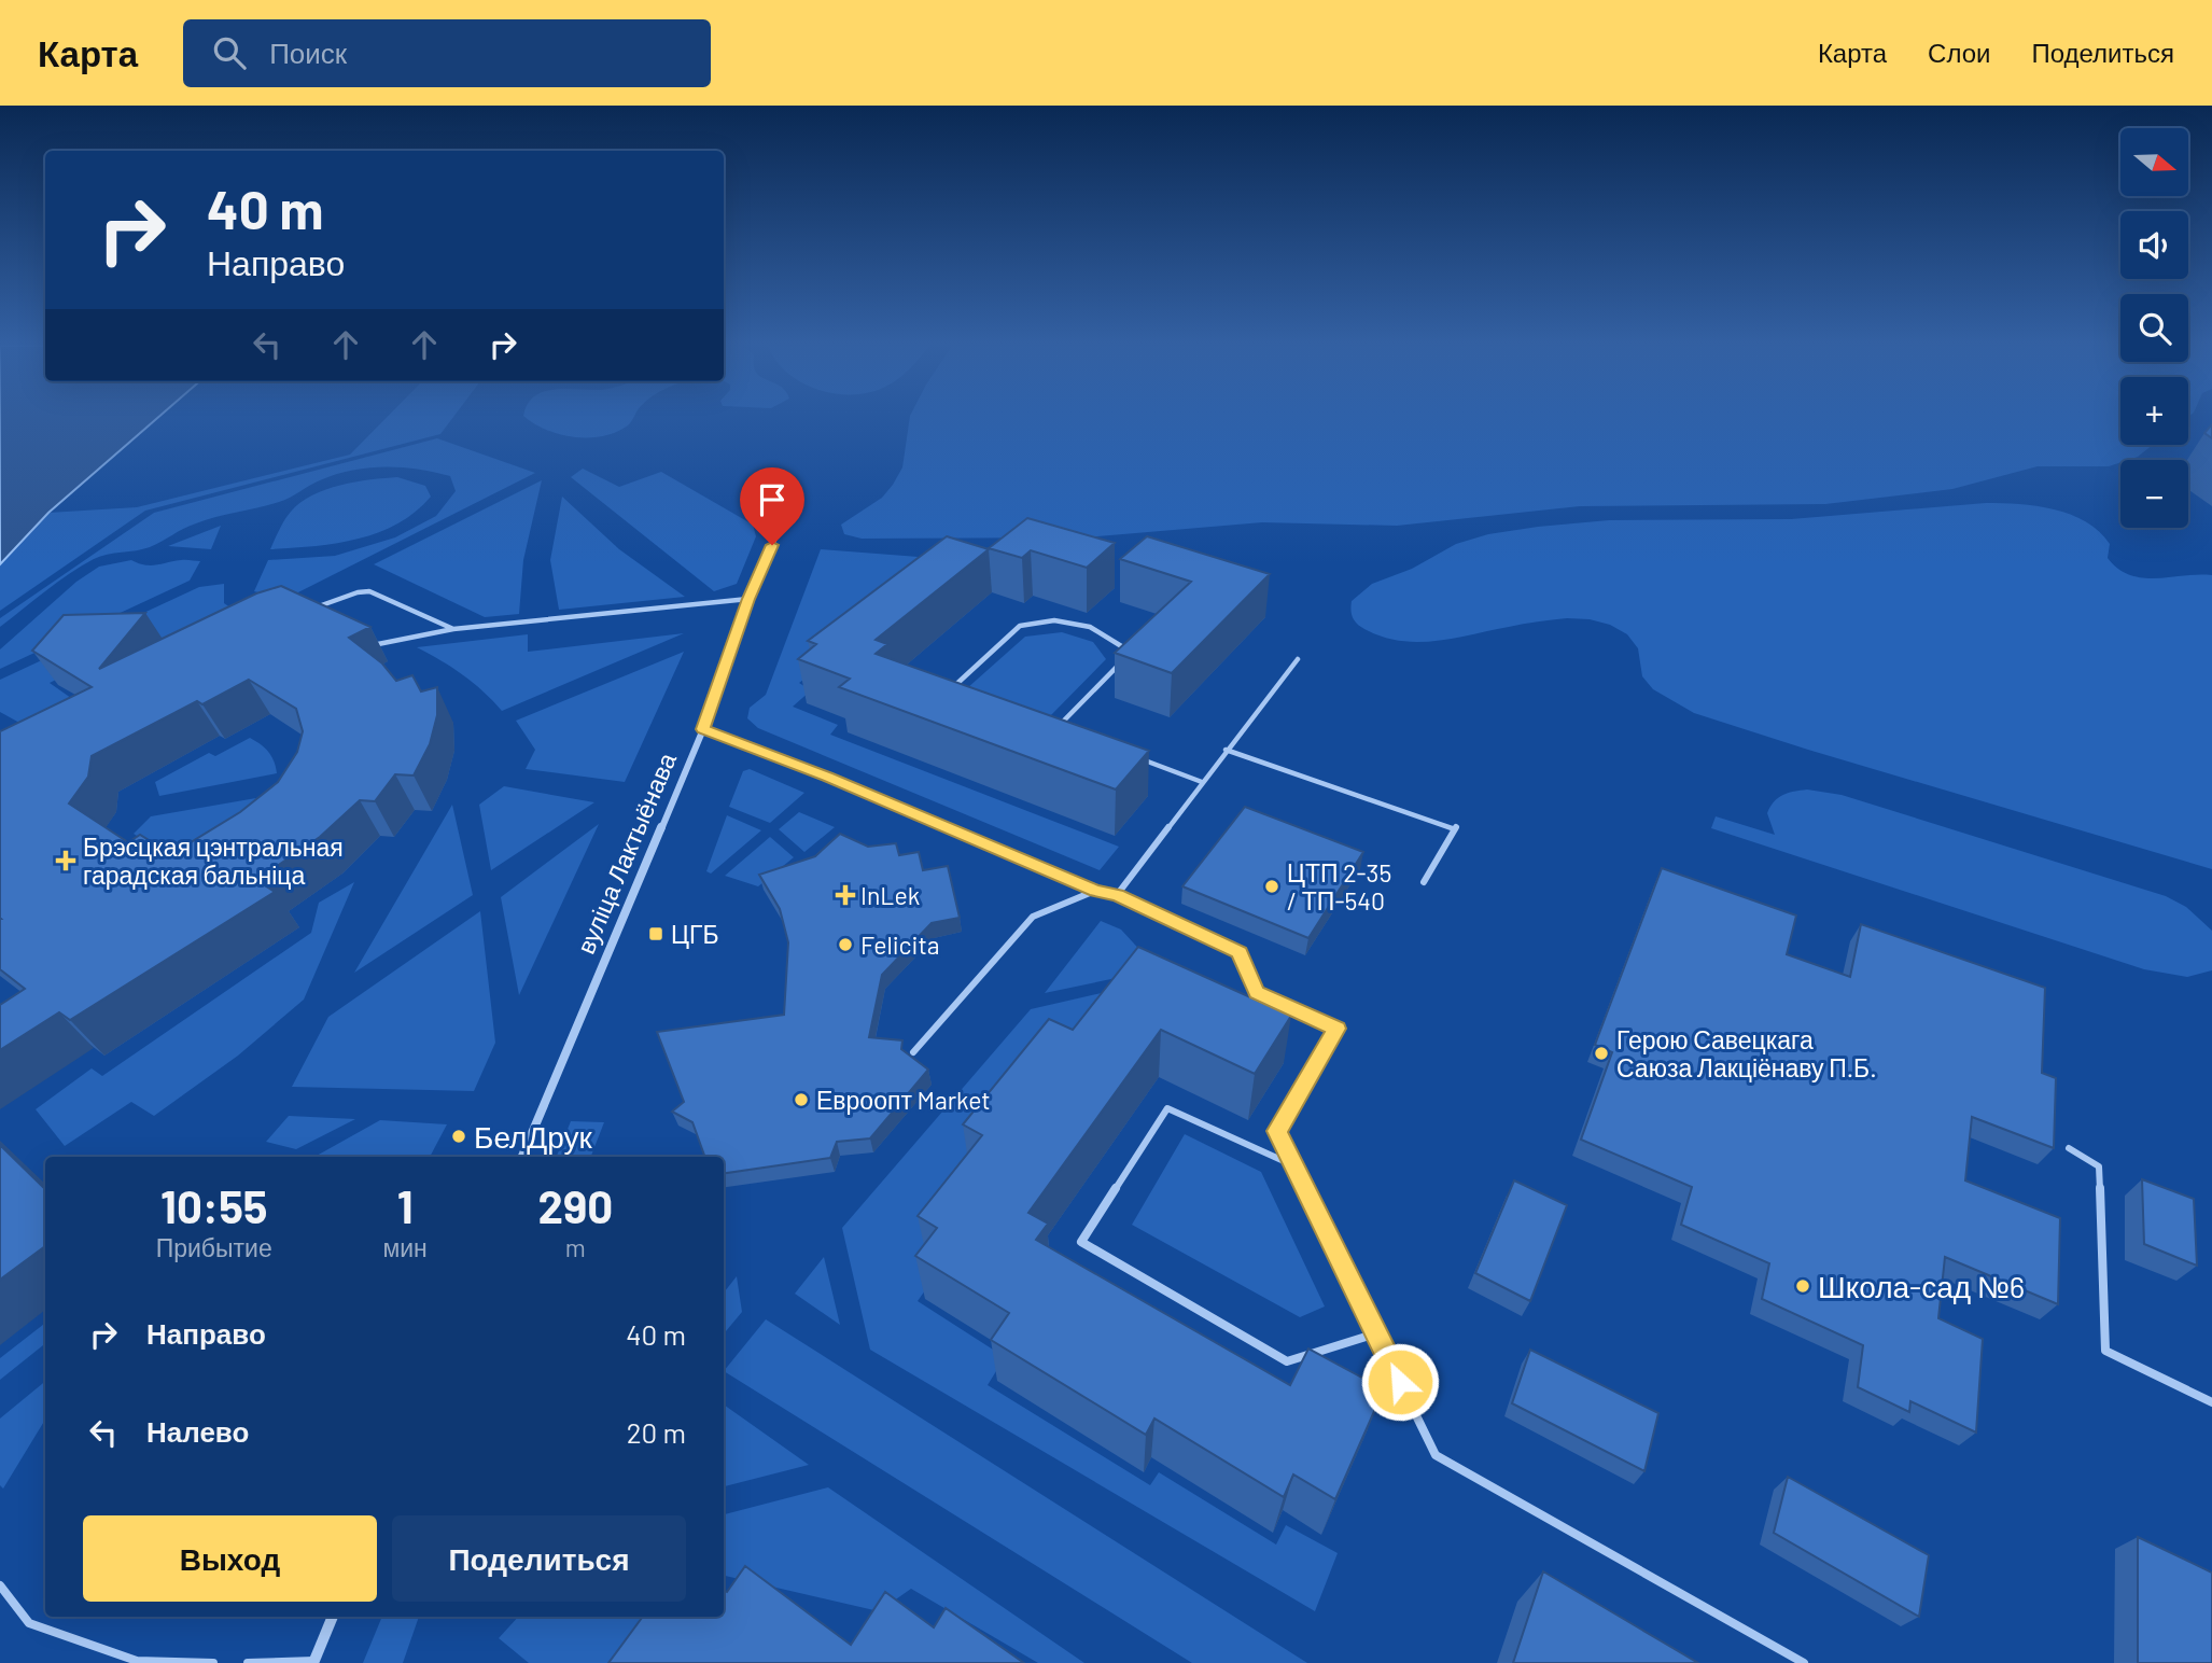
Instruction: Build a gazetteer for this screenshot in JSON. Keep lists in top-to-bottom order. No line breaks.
{"streets":{"street":["вуліца Лактыёнава"]},"places":{"health":["Брэсцкая цэнтральная гарадская бальніца","InLek"],"other":["ЦТП 2-35 / ТП-540","Felicita","Герою Савецкага Саюза Лакціёнаву П.Б.","Евроопт Market","БелДрук","Школа-сад №6"],"transit":["ЦГБ"]},"north":"right","page":{"header":"Карта","search":"Поиск","nav":["Карта","Слои","Поделиться"],"map_buttons":["+","−"],"turn":["40 m","Направо"],"eta":["10:55","Прибытие","1","мин","290","m"],"list":[{"name":"Направо","value":"40 m"},{"name":"Налево","value":"20 m"}],"buttons":["Выход","Поделиться"]}}
